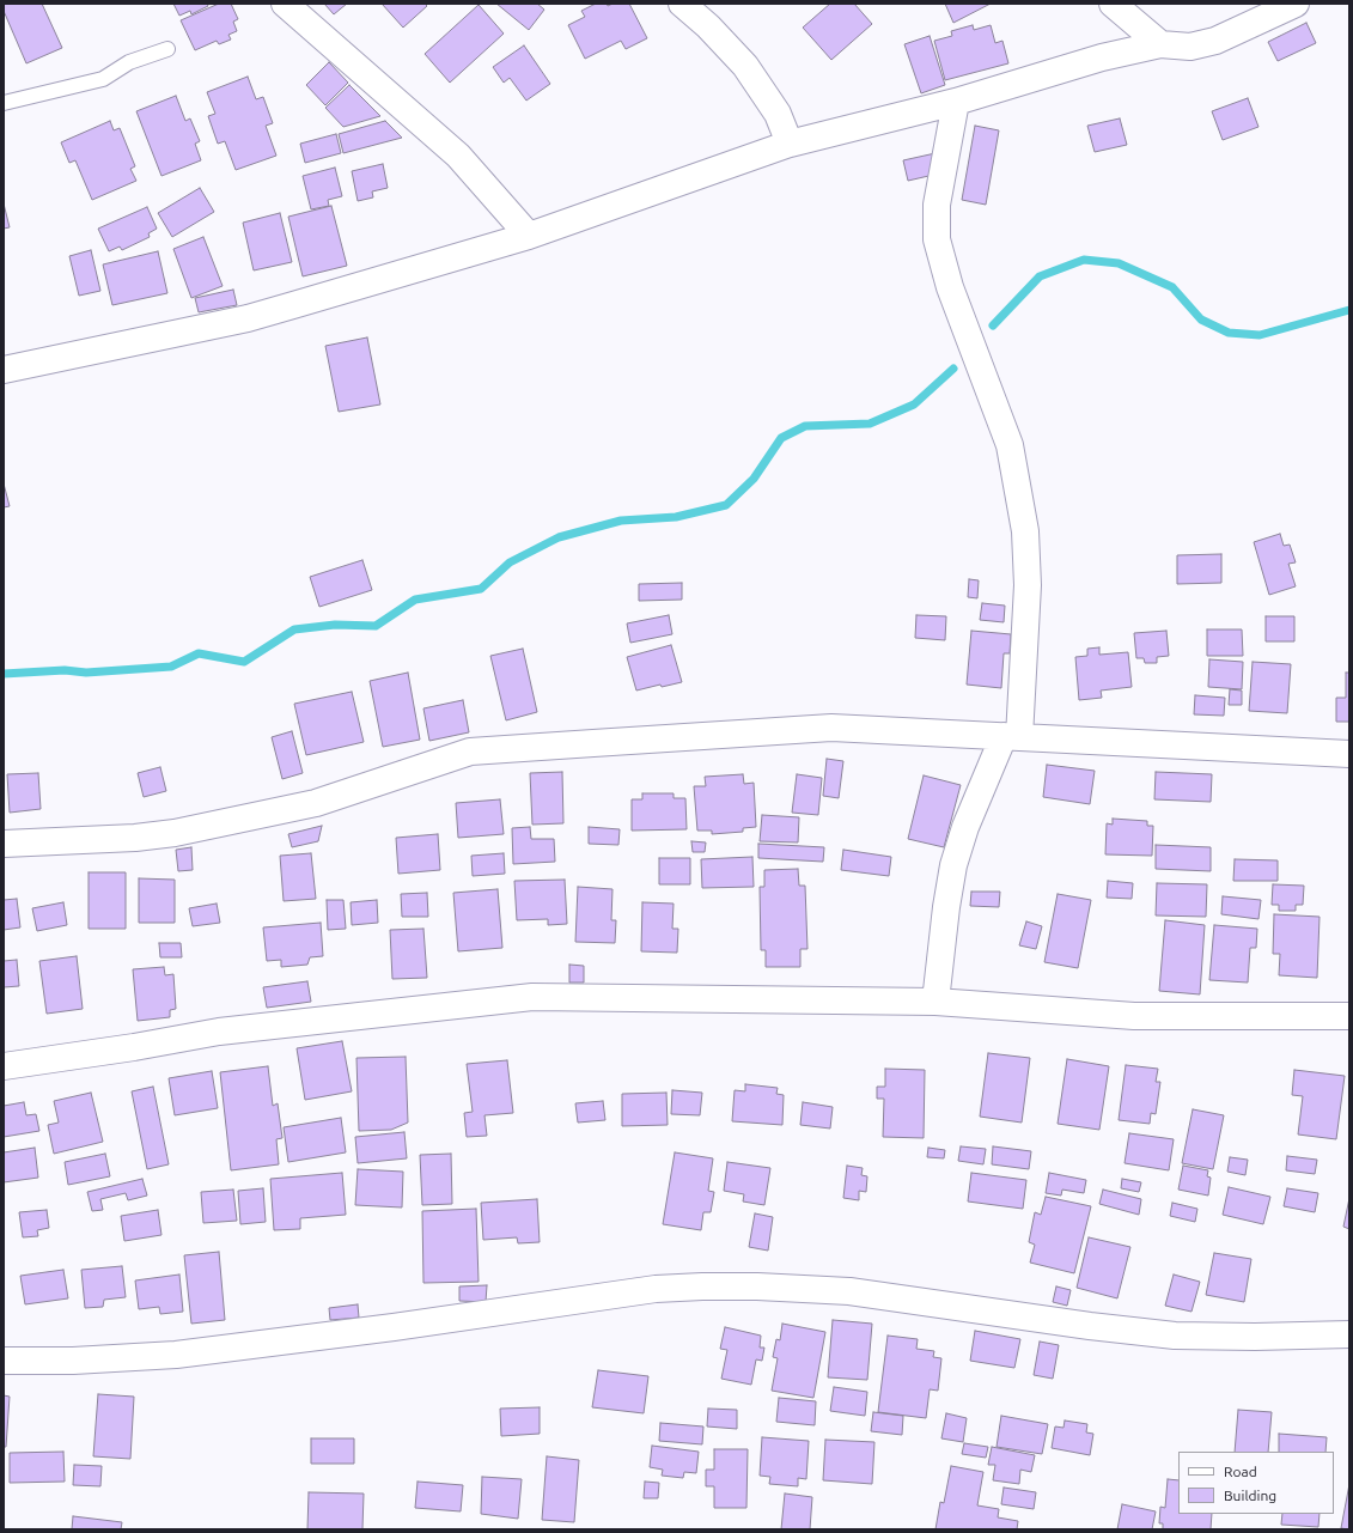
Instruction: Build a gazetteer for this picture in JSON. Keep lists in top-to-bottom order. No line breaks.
{"legend":["Road","Building"]}
